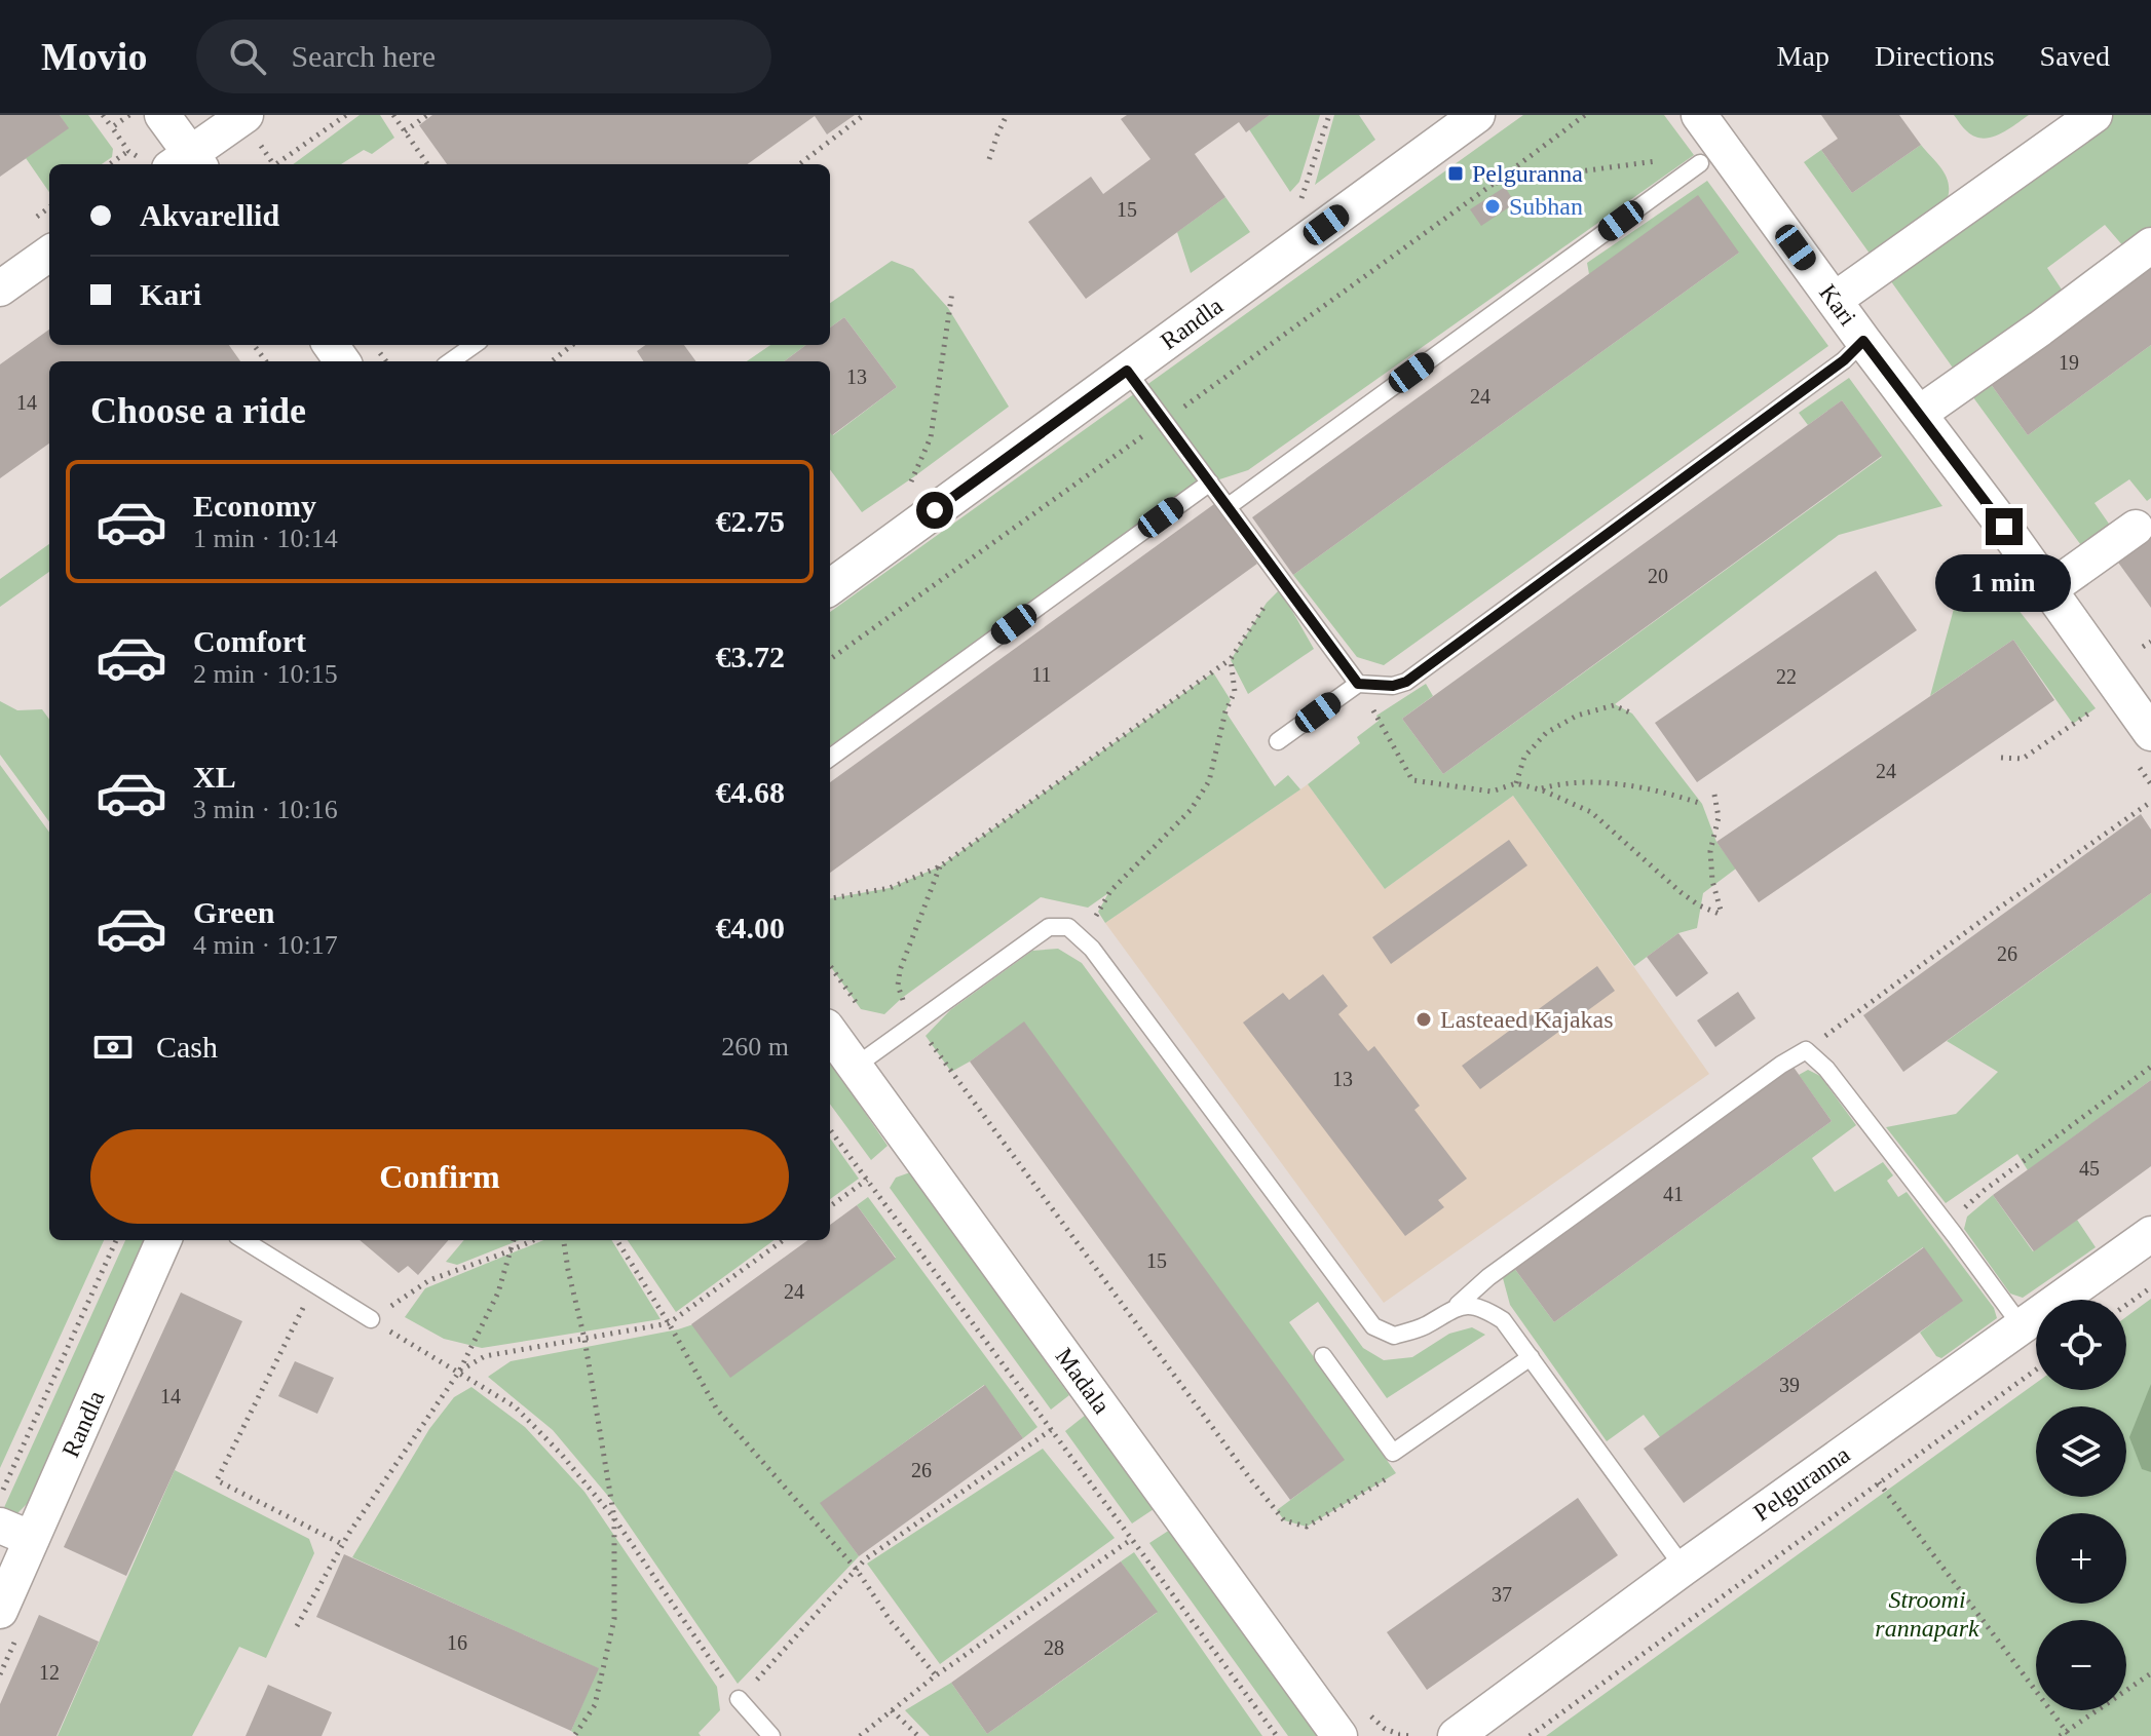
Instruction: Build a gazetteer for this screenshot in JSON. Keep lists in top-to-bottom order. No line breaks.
{"streets":{"street":["Kari","Randla","Madala","Pelguranna"]},"parks":["Stroomi rannapark"],"places":{"transit":["Pelguranna"],"other":["Subhan","Lasteaed Kajakas"]},"house_numbers":["15","19","13","24","14","20","11","22","24","26","13","45","41","15","24","39","14","26","37","16","28","12"],"page":{"header":"Movio","search":"Search here","nav":["Map","Directions","Saved"],"banner":["Akvarellid","Kari"],"heading":"Choose a ride","list":[{"name":"Economy","note":"1 min · 10:14","value":"€2.75"},{"name":"Comfort","note":"2 min · 10:15","value":"€3.72"},{"name":"XL","note":"3 min · 10:16","value":"€4.68"},{"name":"Green","note":"4 min · 10:17","value":"€4.00"}],"bubble":"1 min","pay":["Cash","260 m"],"buttons":"Confirm","map_buttons":["+","−"]}}
